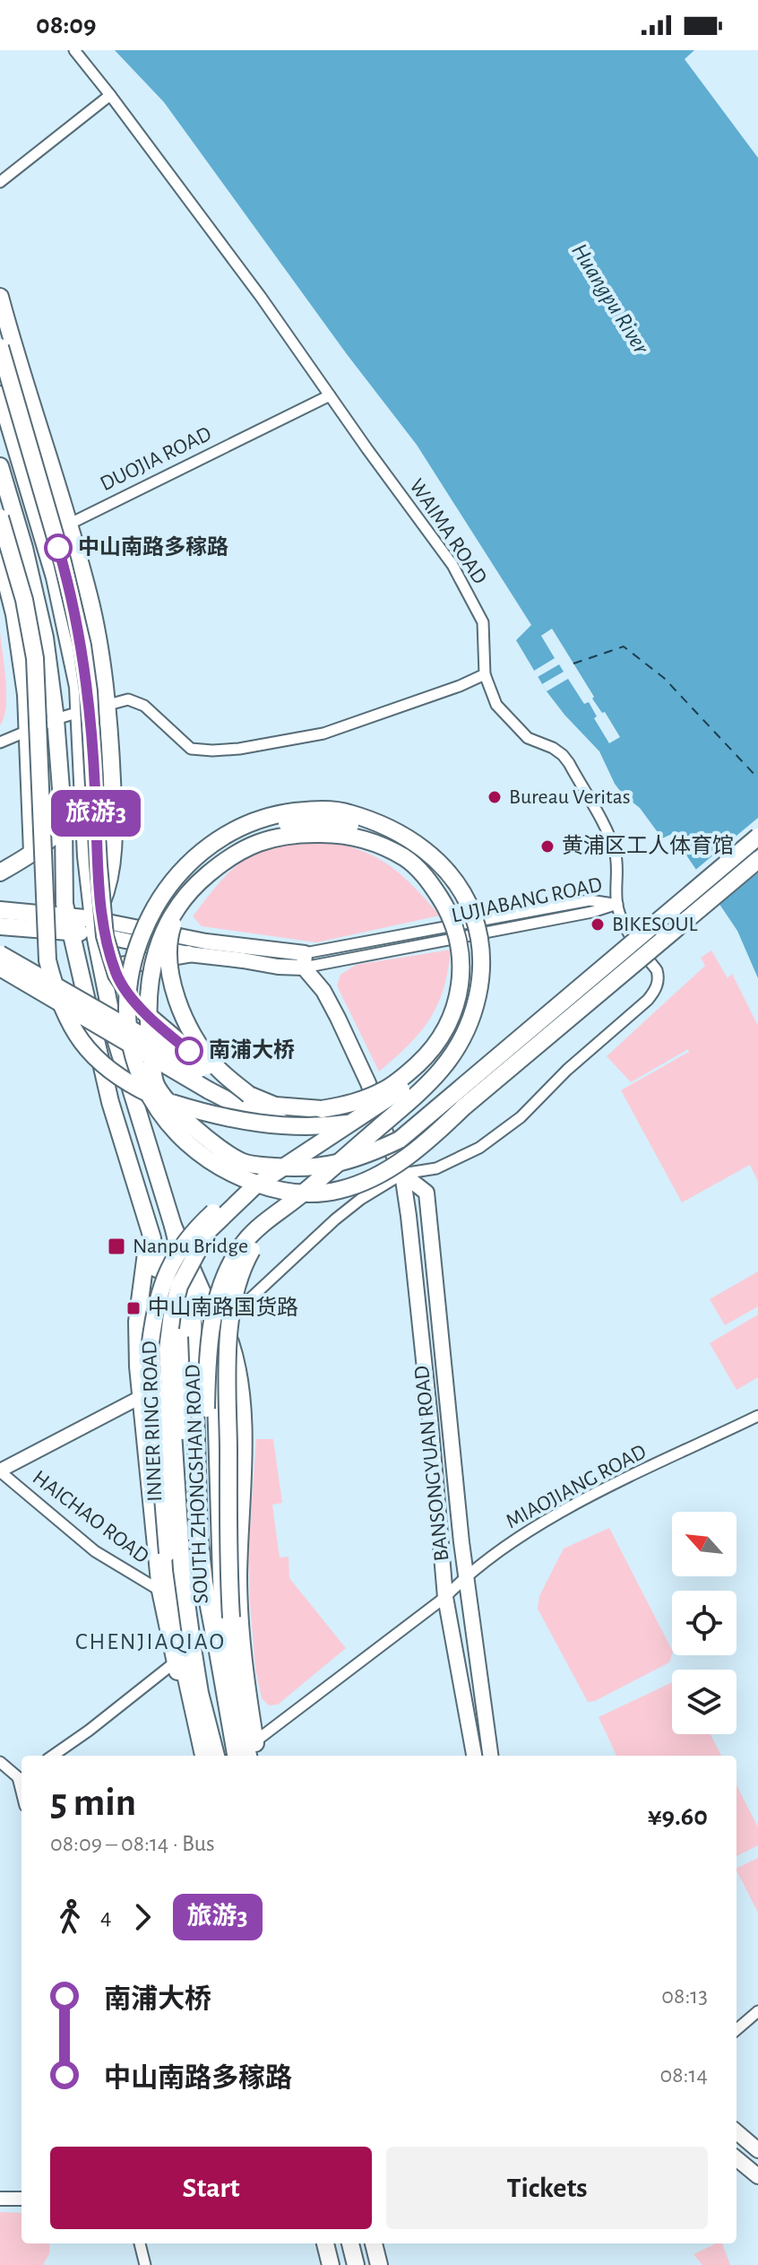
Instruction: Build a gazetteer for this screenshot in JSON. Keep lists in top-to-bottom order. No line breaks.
{"streets":{"main road":["LUJIABANG ROAD","INNER RING ROAD","BANSONGYUAN ROAD","SOUTH ZHONGSHAN ROAD"],"street":["DUOJIA ROAD","WAIMA ROAD","MIAOJIANG ROAD","HAICHAO ROAD"]},"crossings":[["DUOJIA ROAD","WAIMA ROAD"],["DUOJIA ROAD","SOUTH ZHONGSHAN ROAD"],["WAIMA ROAD","LUJIABANG ROAD"],["WAIMA ROAD","BANSONGYUAN ROAD"],["WAIMA ROAD","SOUTH ZHONGSHAN ROAD"],["LUJIABANG ROAD","BANSONGYUAN ROAD"],["LUJIABANG ROAD","SOUTH ZHONGSHAN ROAD"],["BANSONGYUAN ROAD","MIAOJIANG ROAD"],["SOUTH ZHONGSHAN ROAD","MIAOJIANG ROAD"],["SOUTH ZHONGSHAN ROAD","HAICHAO ROAD"]],"districts":["CHENJIAQIAO"],"water":["Huangpu River"],"places":{"other":["中山南路多稼路","Bureau Veritas","黄浦区工人体育馆","BIKESOUL","南浦大桥"],"transit":["Nanpu Bridge","中山南路国货路"]},"lines":["bus line 旅游3"],"north":"top left","page":{"status":"08:09","on_map":"旅游3","heading":["5 min","08:09 – 08:14 · Bus","¥9.60"],"legs":["4","旅游3"],"list":[{"name":"南浦大桥","value":"08:13"},{"name":"中山南路多稼路","value":"08:14"}],"buttons":["Start","Tickets"]}}
